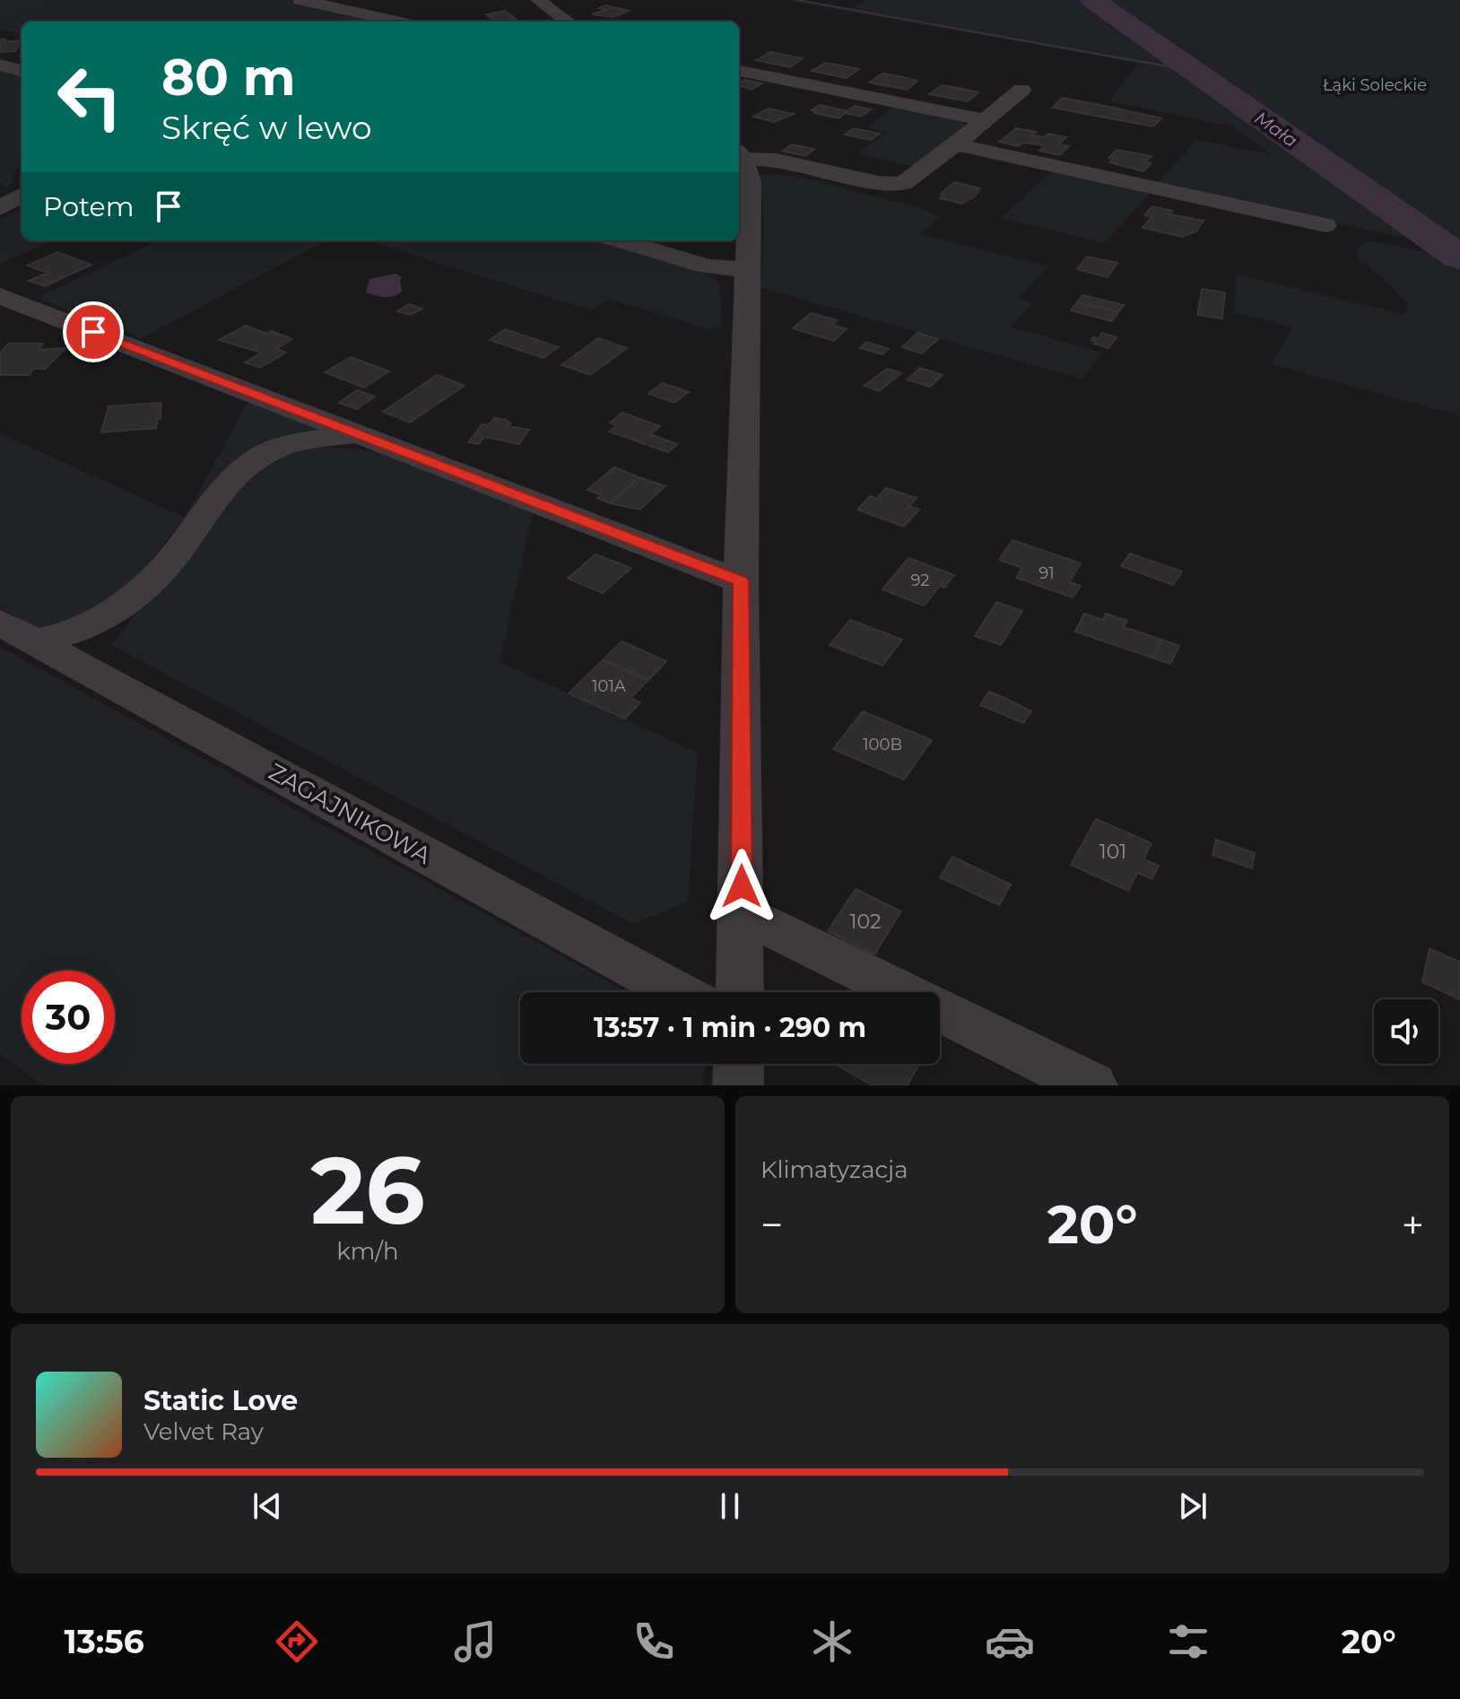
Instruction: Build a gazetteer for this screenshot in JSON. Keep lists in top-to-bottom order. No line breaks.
{"streets":{"street":["ZAGAJNIKOWA"]},"water":["Mała"],"parks":["Łąki Soleckie"],"house_numbers":["91","92","101A","100B","101","102"],"page":{"turn":["80 m","Skręć w lewo"],"then":"Potem","limit":"30","trip":"13:57 · 1 min · 290 m","tile":[["26","km/h"],"Klimatyzacja"],"heat":["−","20°","+"],"song":["Static Love","Velvet Ray"],"tabs":["13:56","20°"]}}
